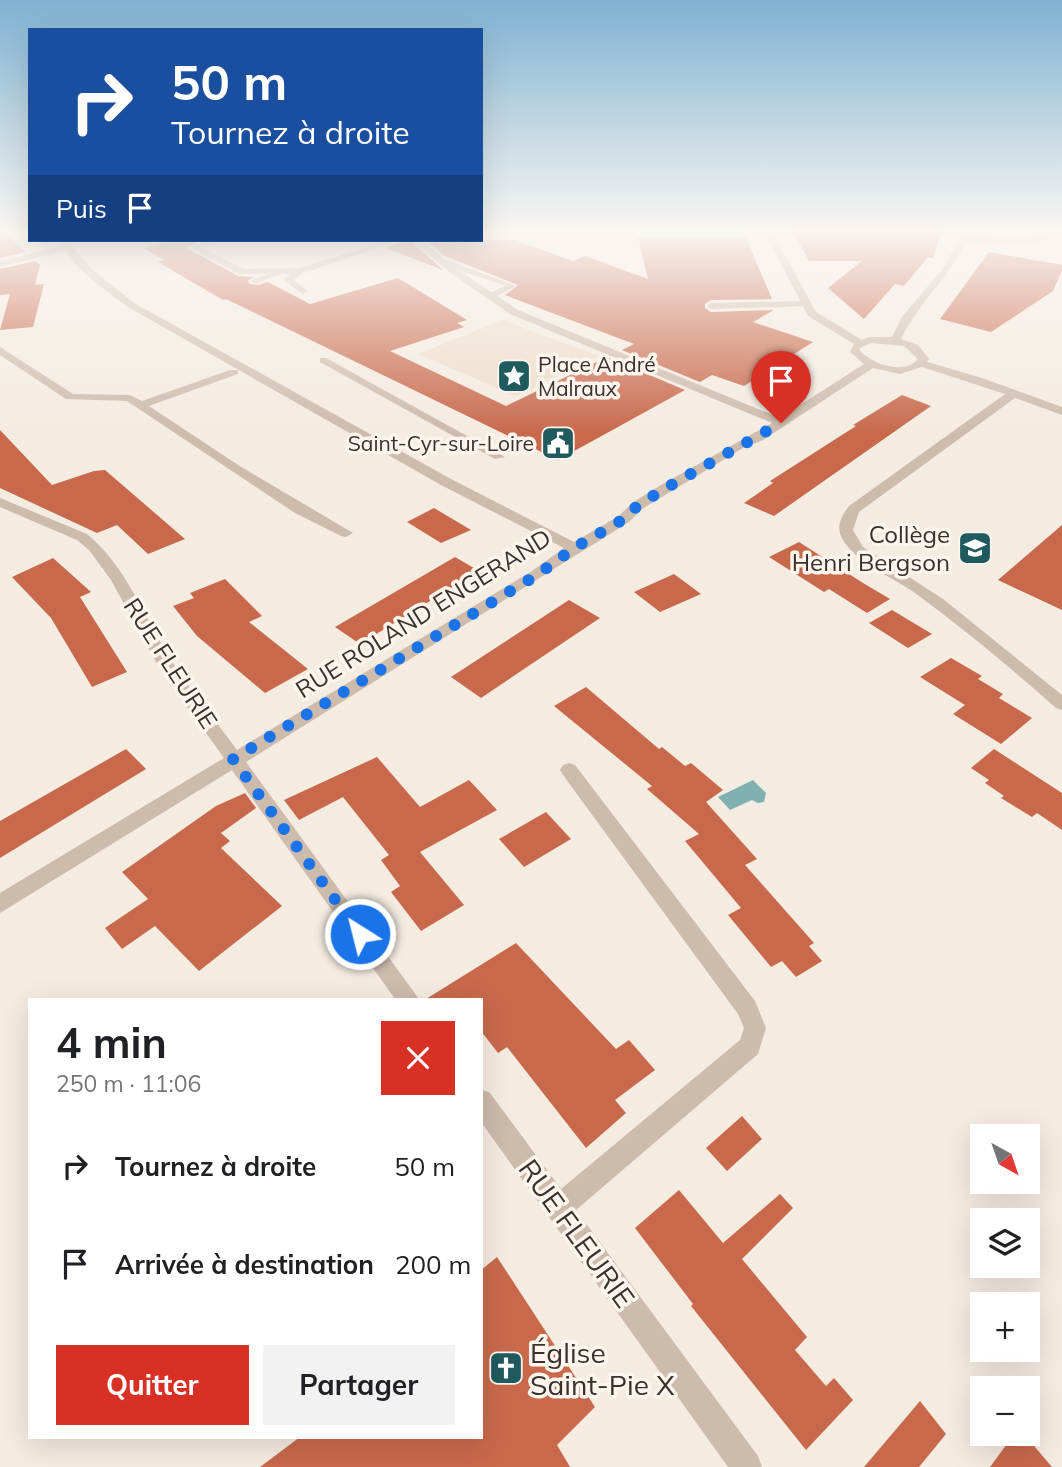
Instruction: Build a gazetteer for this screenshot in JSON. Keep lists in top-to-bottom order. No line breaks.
{"streets":{"street":["RUE ROLAND ENGERAND","RUE FLEURIE"]},"crossings":[["RUE ROLAND ENGERAND","RUE FLEURIE"]],"places":{"place":["Place André Malraux"],"public building":["Saint-Cyr-sur-Loire"],"school or university":["Collège Henri Bergson"],"church":["Église Saint-Pie X"]},"north":"bottom right","page":{"turn":["50 m","Tournez à droite"],"then":"Puis","heading":["4 min","250 m · 11:06"],"list":[{"name":"Tournez à droite","value":"50 m"},{"name":"Arrivée à destination","value":"200 m"}],"map_buttons":["+","−"],"buttons":["Quitter","Partager"]}}
